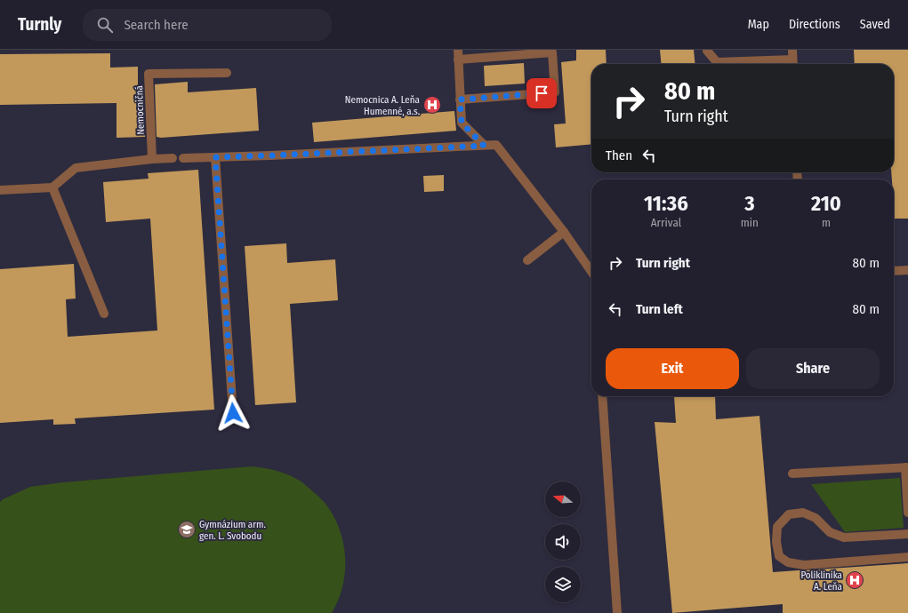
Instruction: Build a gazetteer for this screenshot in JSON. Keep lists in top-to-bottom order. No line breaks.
{"streets":{"lane":["Nemocničná"]},"places":{"hospital":["Nemocnica A. Leňa Humenné, a.s.","Poliklinika A. Leňa"],"school or university":["Gymnázium arm. gen. L. Svobodu"]},"north":"left","page":{"header":"Turnly","search":"Search here","nav":["Map","Directions","Saved"],"turn":["80 m","Turn right"],"then":"Then","eta":["11:36","Arrival","3","min","210","m"],"list":[{"name":"Turn right","value":"80 m"},{"name":"Turn left","value":"80 m"}],"buttons":["Exit","Share"]}}
